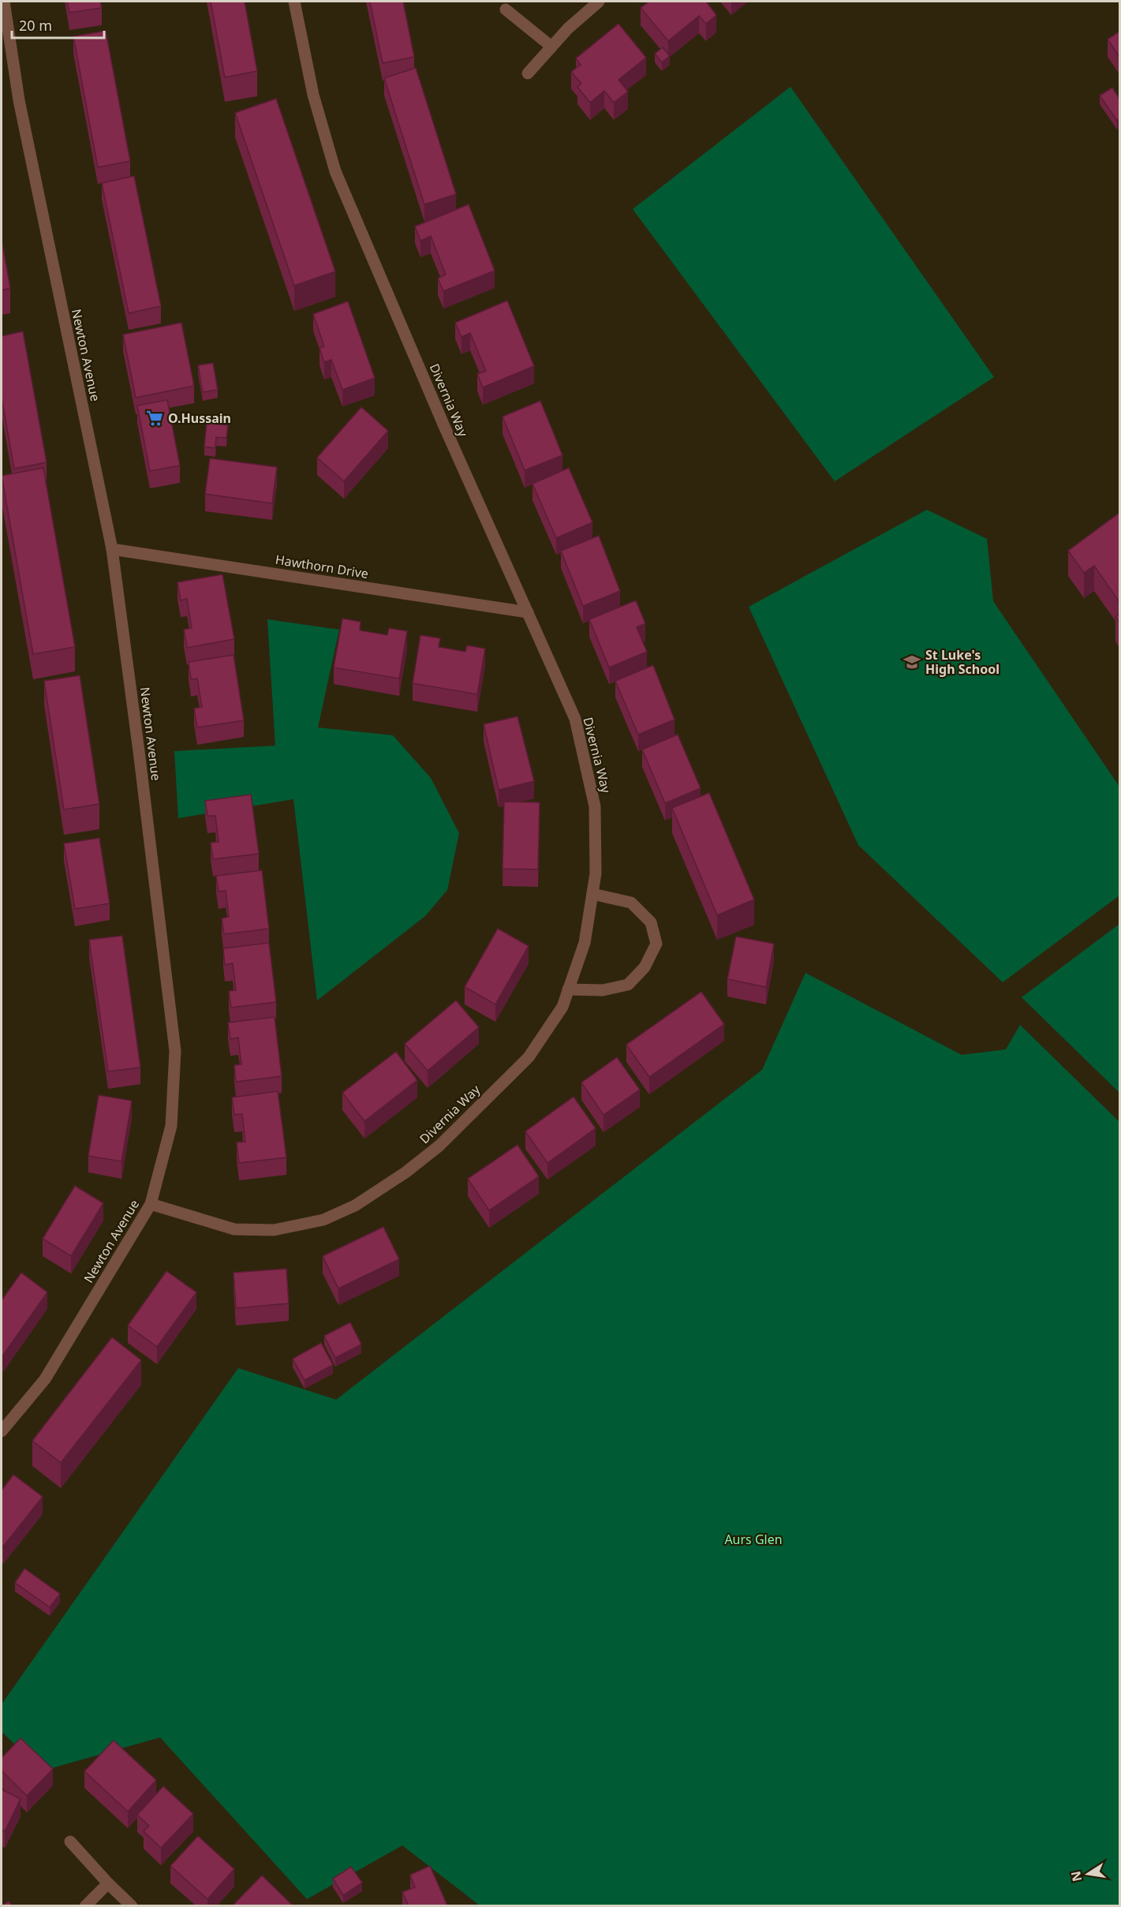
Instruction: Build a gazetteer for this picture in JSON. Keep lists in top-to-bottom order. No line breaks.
{"streets":{"street":["Newton Avenue","Divernia Way","Hawthorn Drive"]},"crossings":[["Newton Avenue","Divernia Way"],["Newton Avenue","Hawthorn Drive"],["Divernia Way","Hawthorn Drive"]],"parks":["Aurs Glen"],"places":{"supermarket":["O.Hussain"],"school or university":["St Luke's High School"]},"scale_bar":"20 m","north":"left"}
